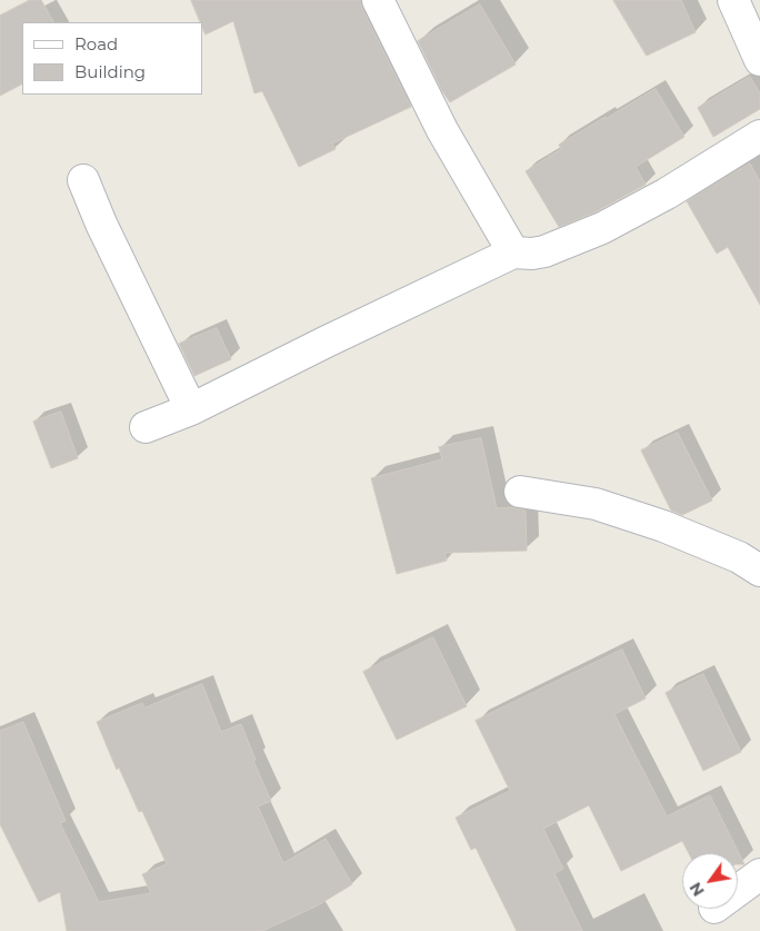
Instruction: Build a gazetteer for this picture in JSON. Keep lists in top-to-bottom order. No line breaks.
{"legend":["Road","Building"],"north":"bottom left"}
